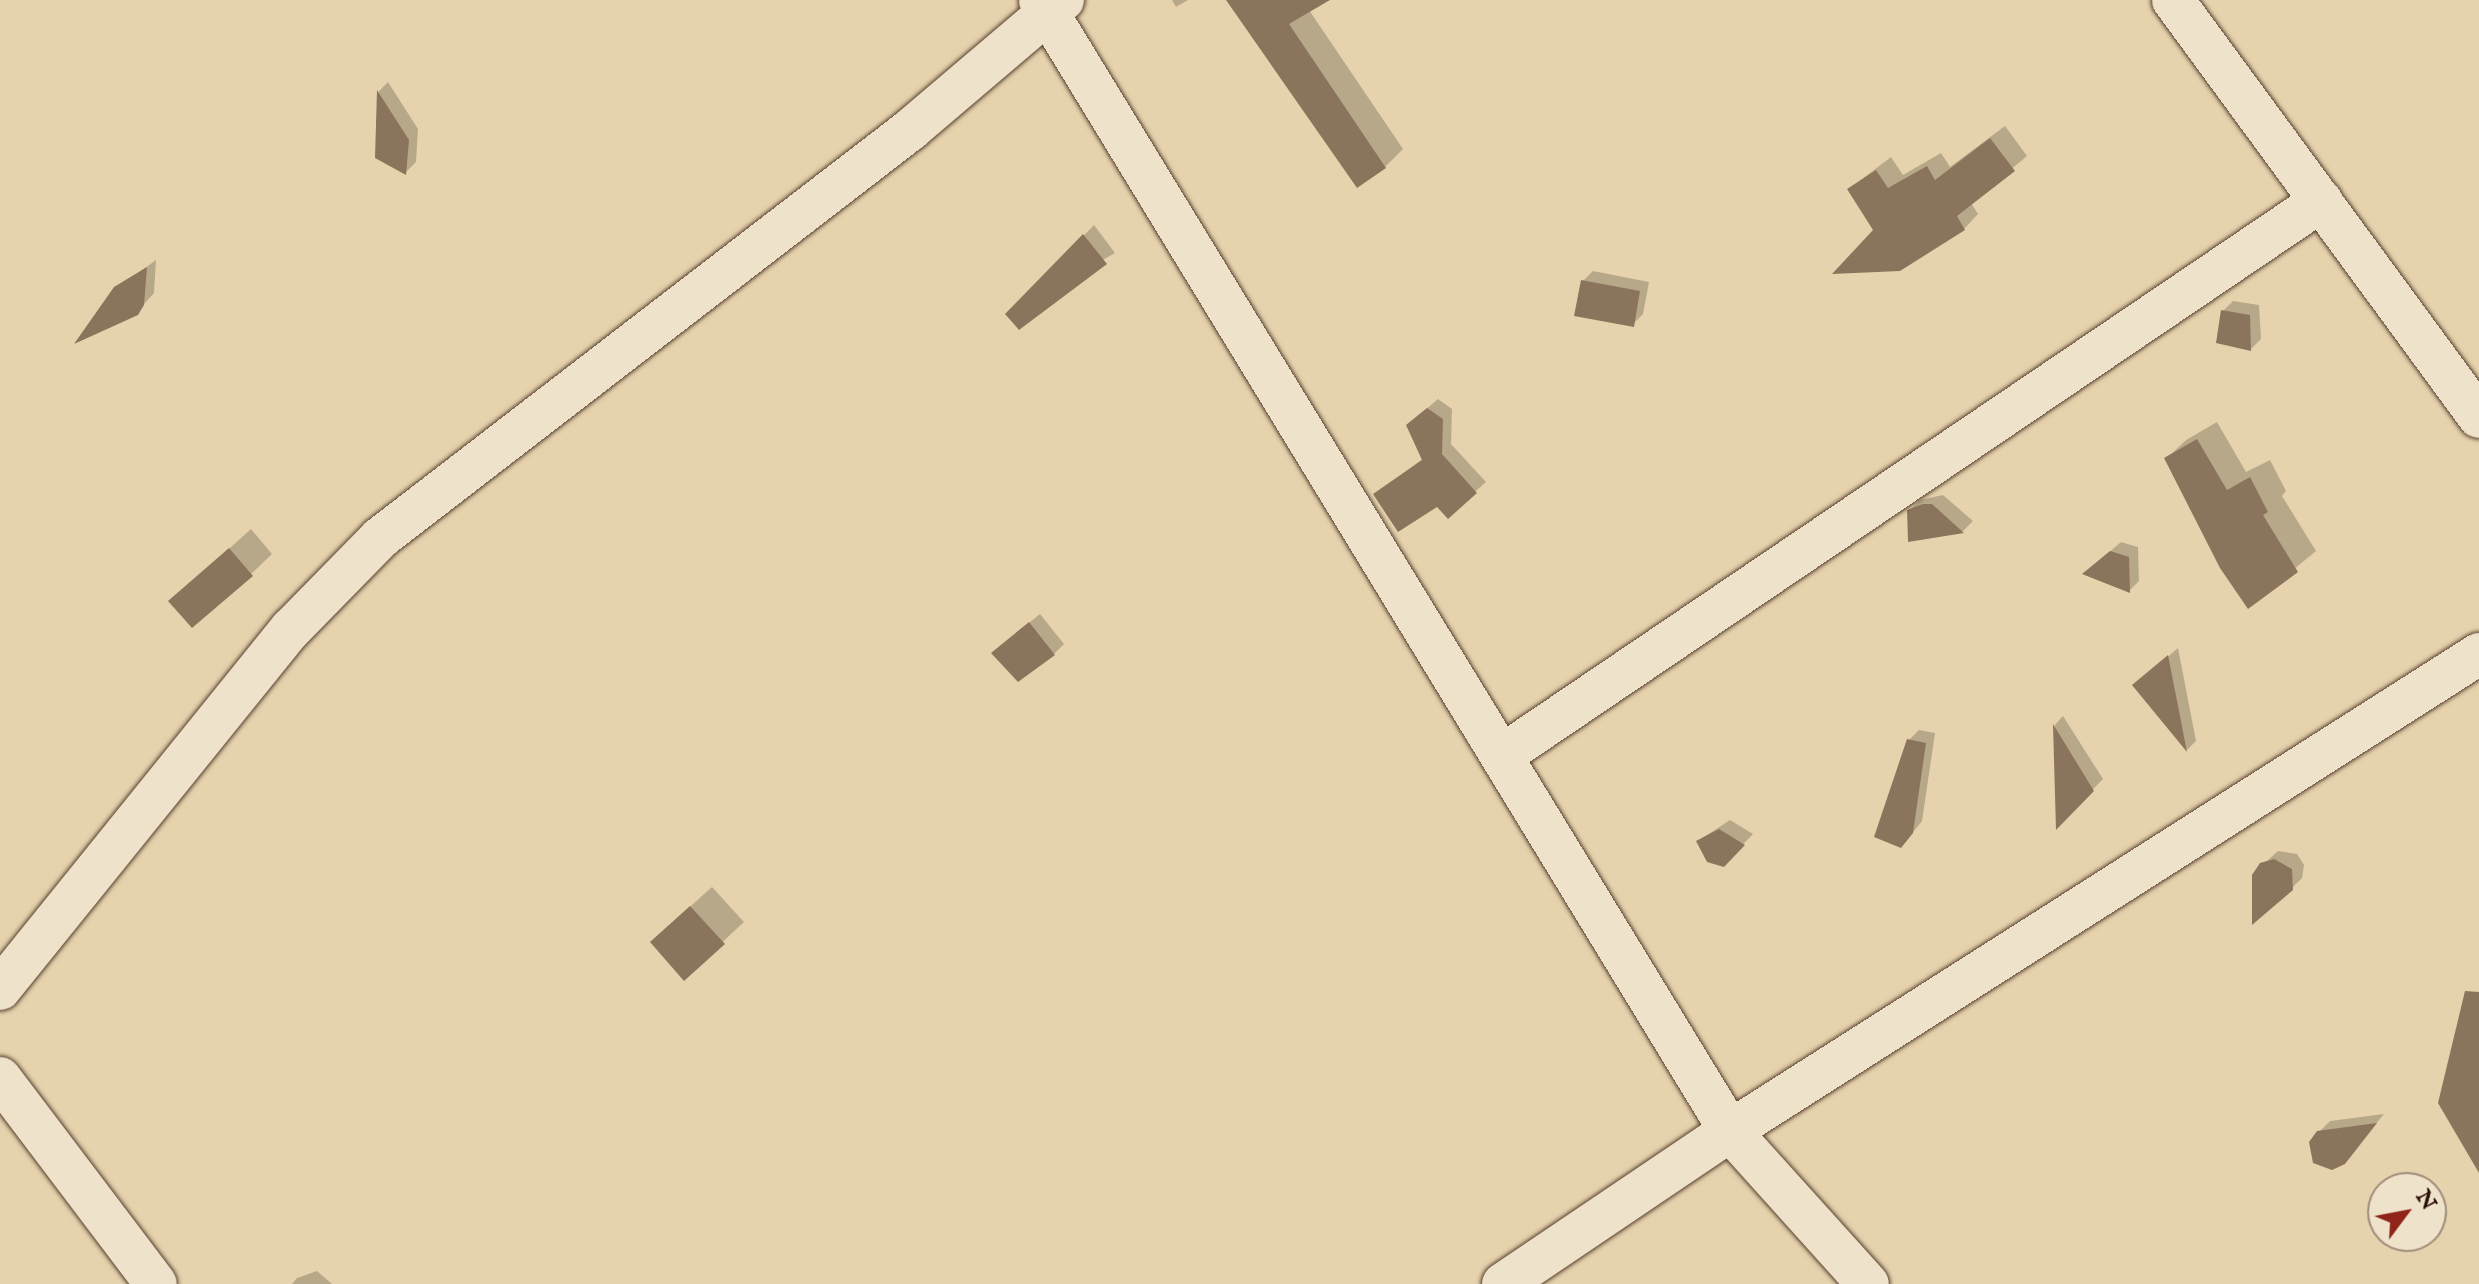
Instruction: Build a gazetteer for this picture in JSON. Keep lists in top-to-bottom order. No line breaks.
{"north":"top right"}
